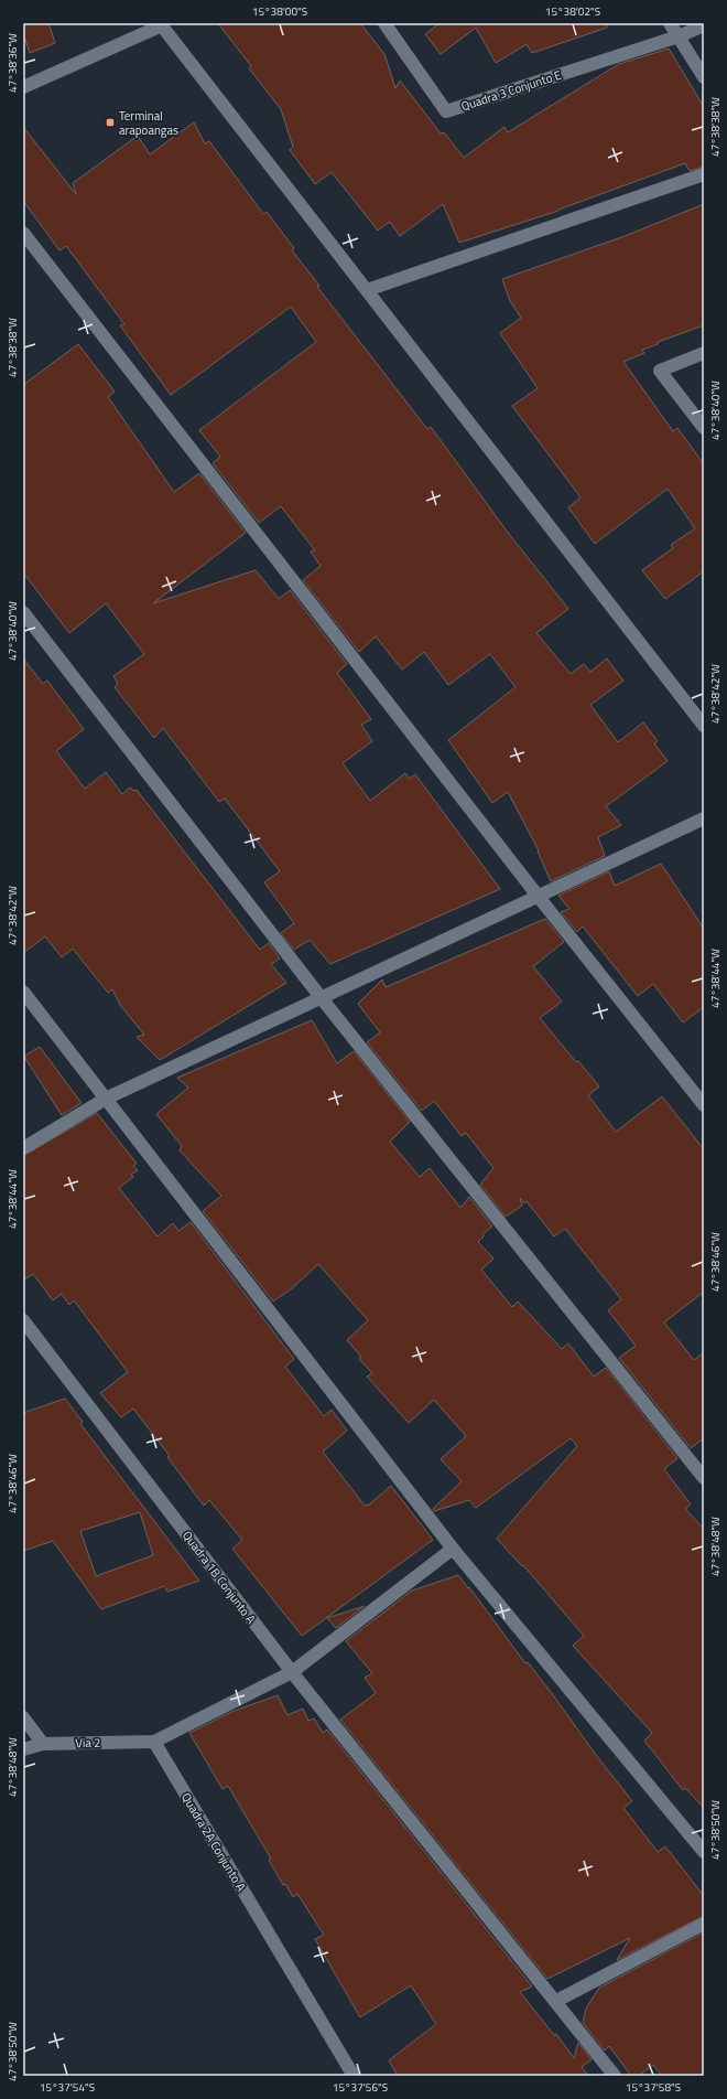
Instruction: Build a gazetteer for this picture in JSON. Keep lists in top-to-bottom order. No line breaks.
{"streets":{"street":["Quadra 3 Conjunto E","Quadra 1B Conjunto A","Via 2","Quadra 2A Conjunto A"]},"crossings":[["Via 2","Quadra 2A Conjunto A"]],"places":{"transit":["Terminal arapoangas"]},"coordinates":["15°38'00\"S","15°38'02\"S","47°38'36\"W","47°38'38\"W","47°38'40\"W","47°38'42\"W","47°38'44\"W","47°38'46\"W","47°38'48\"W","47°38'50\"W","15°37'54\"S","15°37'56\"S","15°37'58\"S"]}
